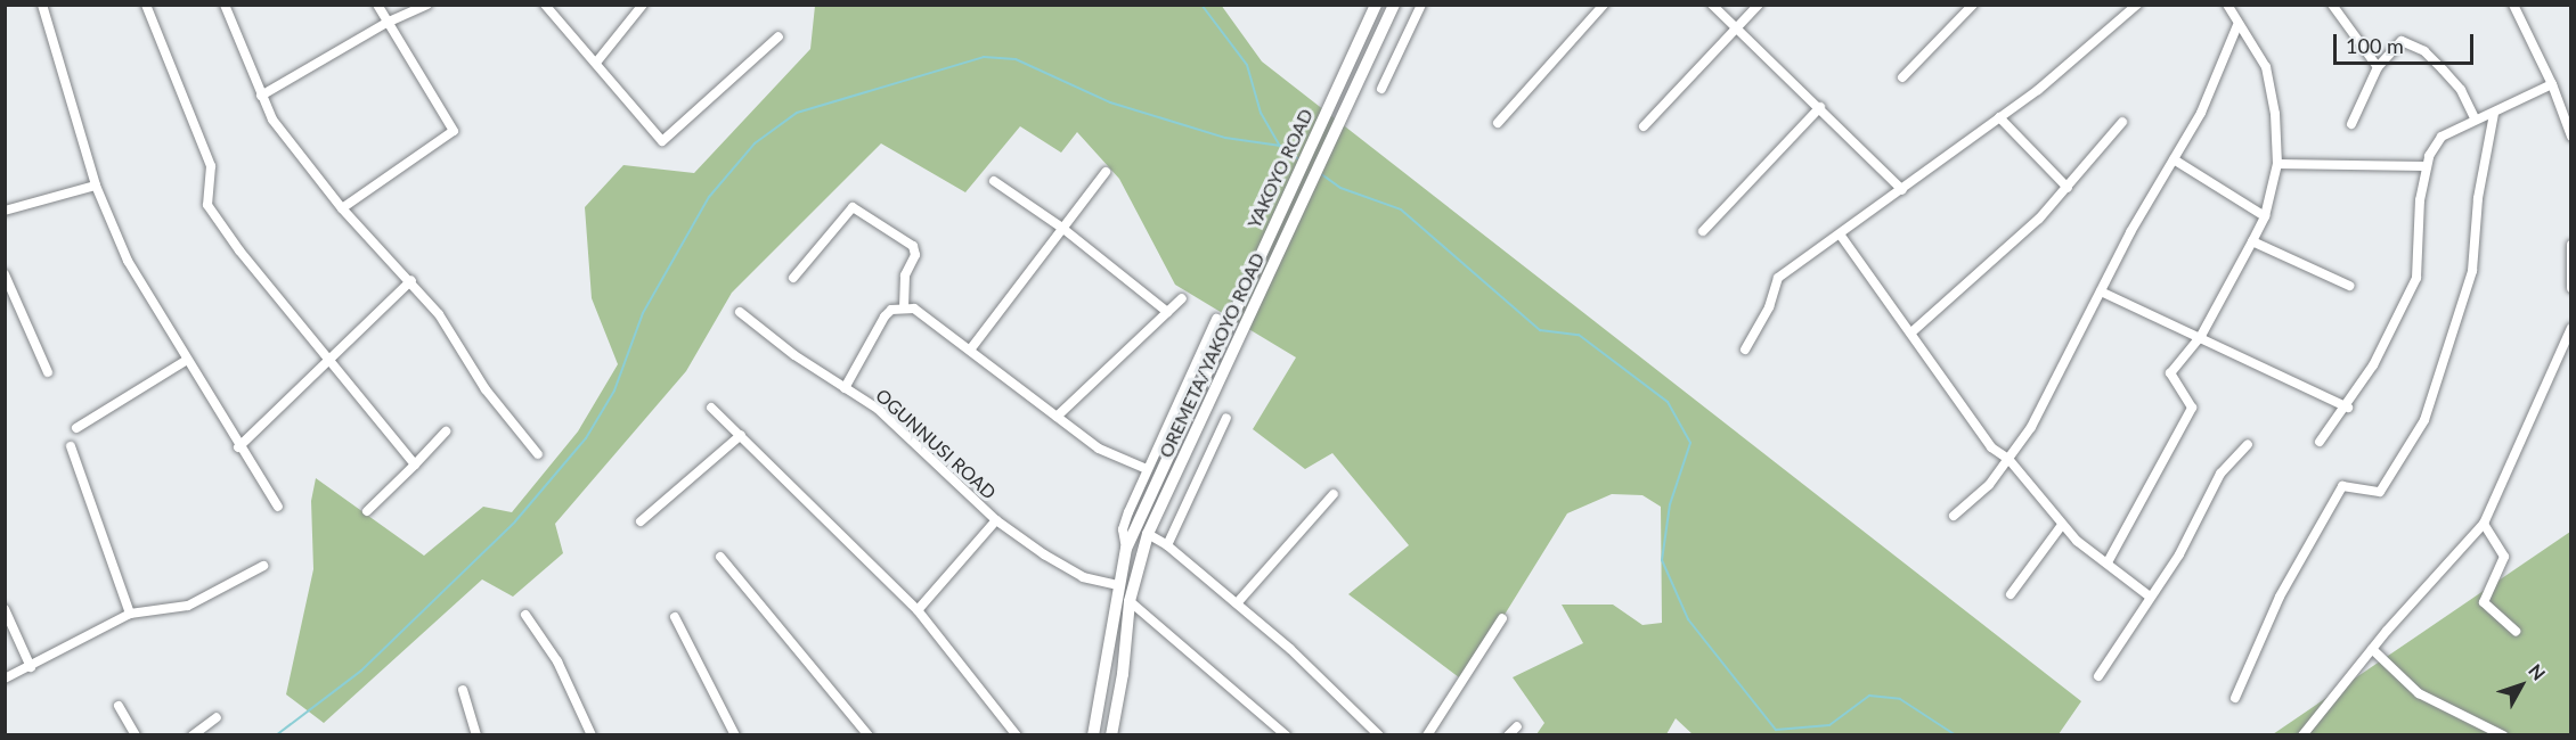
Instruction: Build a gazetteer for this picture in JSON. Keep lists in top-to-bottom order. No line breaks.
{"streets":{"main road":["YAKOYO ROAD","OREMETA/YAKOYO ROAD"],"street":["OGUNNUSI ROAD"]},"crossings":[["YAKOYO ROAD","OGUNNUSI ROAD"]],"scale_bar":"100 m","north":"top right"}
